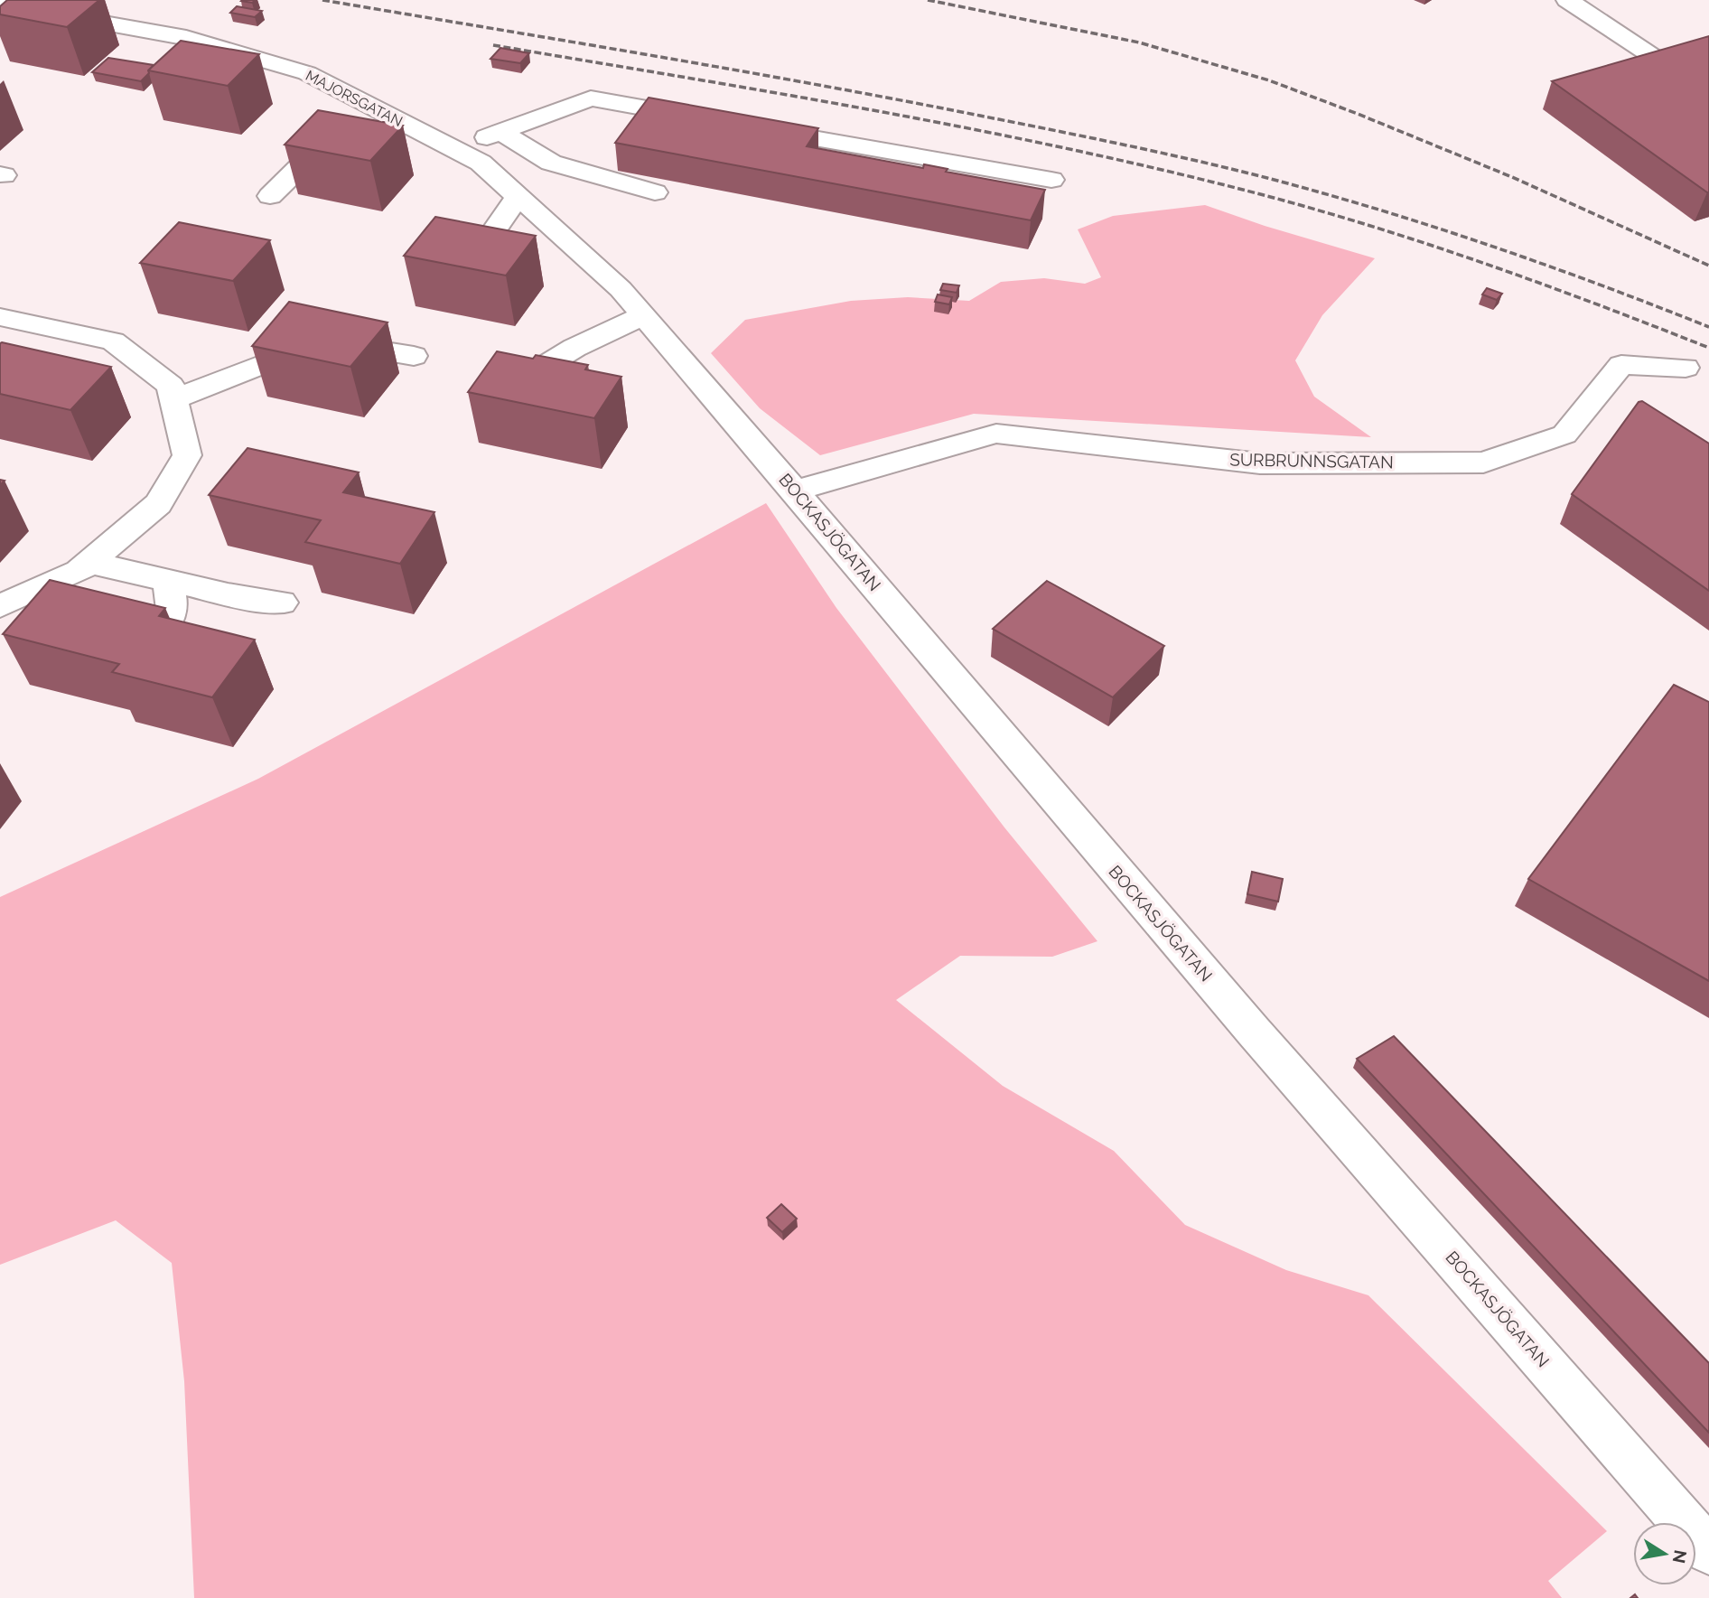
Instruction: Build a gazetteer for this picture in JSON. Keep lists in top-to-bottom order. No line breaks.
{"streets":{"street":["MAJORSGATAN","SURBRUNNSGATAN","BOCKASJÖGATAN"]},"crossings":[["MAJORSGATAN","BOCKASJÖGATAN"],["SURBRUNNSGATAN","BOCKASJÖGATAN"]],"north":"right"}
